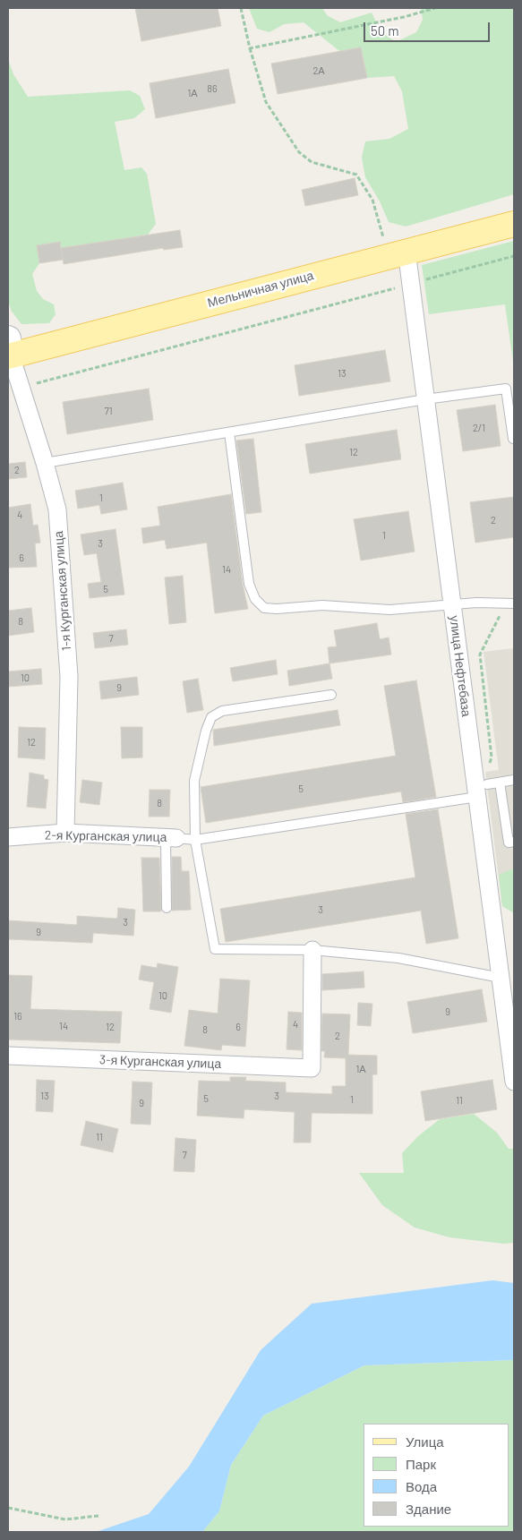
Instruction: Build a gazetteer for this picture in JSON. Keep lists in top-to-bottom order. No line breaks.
{"streets":{"main road":["Мельничная улица"],"street":["1-я Курганская улица","улица Нефтебаза","2-я Курганская улица","3-я Курганская улица"]},"crossings":[["Мельничная улица","1-я Курганская улица"],["Мельничная улица","улица Нефтебаза"],["1-я Курганская улица","2-я Курганская улица"]],"house_numbers":["2А","86","1А","13","71","2/1","12","2","1","4","2","1","3","6","14","5","8","7","10","9","12","5","8","3","3","9","10","9","16","4","14","12","6","8","2","1А","13","3","5","1","11","9","11","7"],"legend":["Улица","Парк","Вода","Здание"],"scale_bar":"50 m"}
